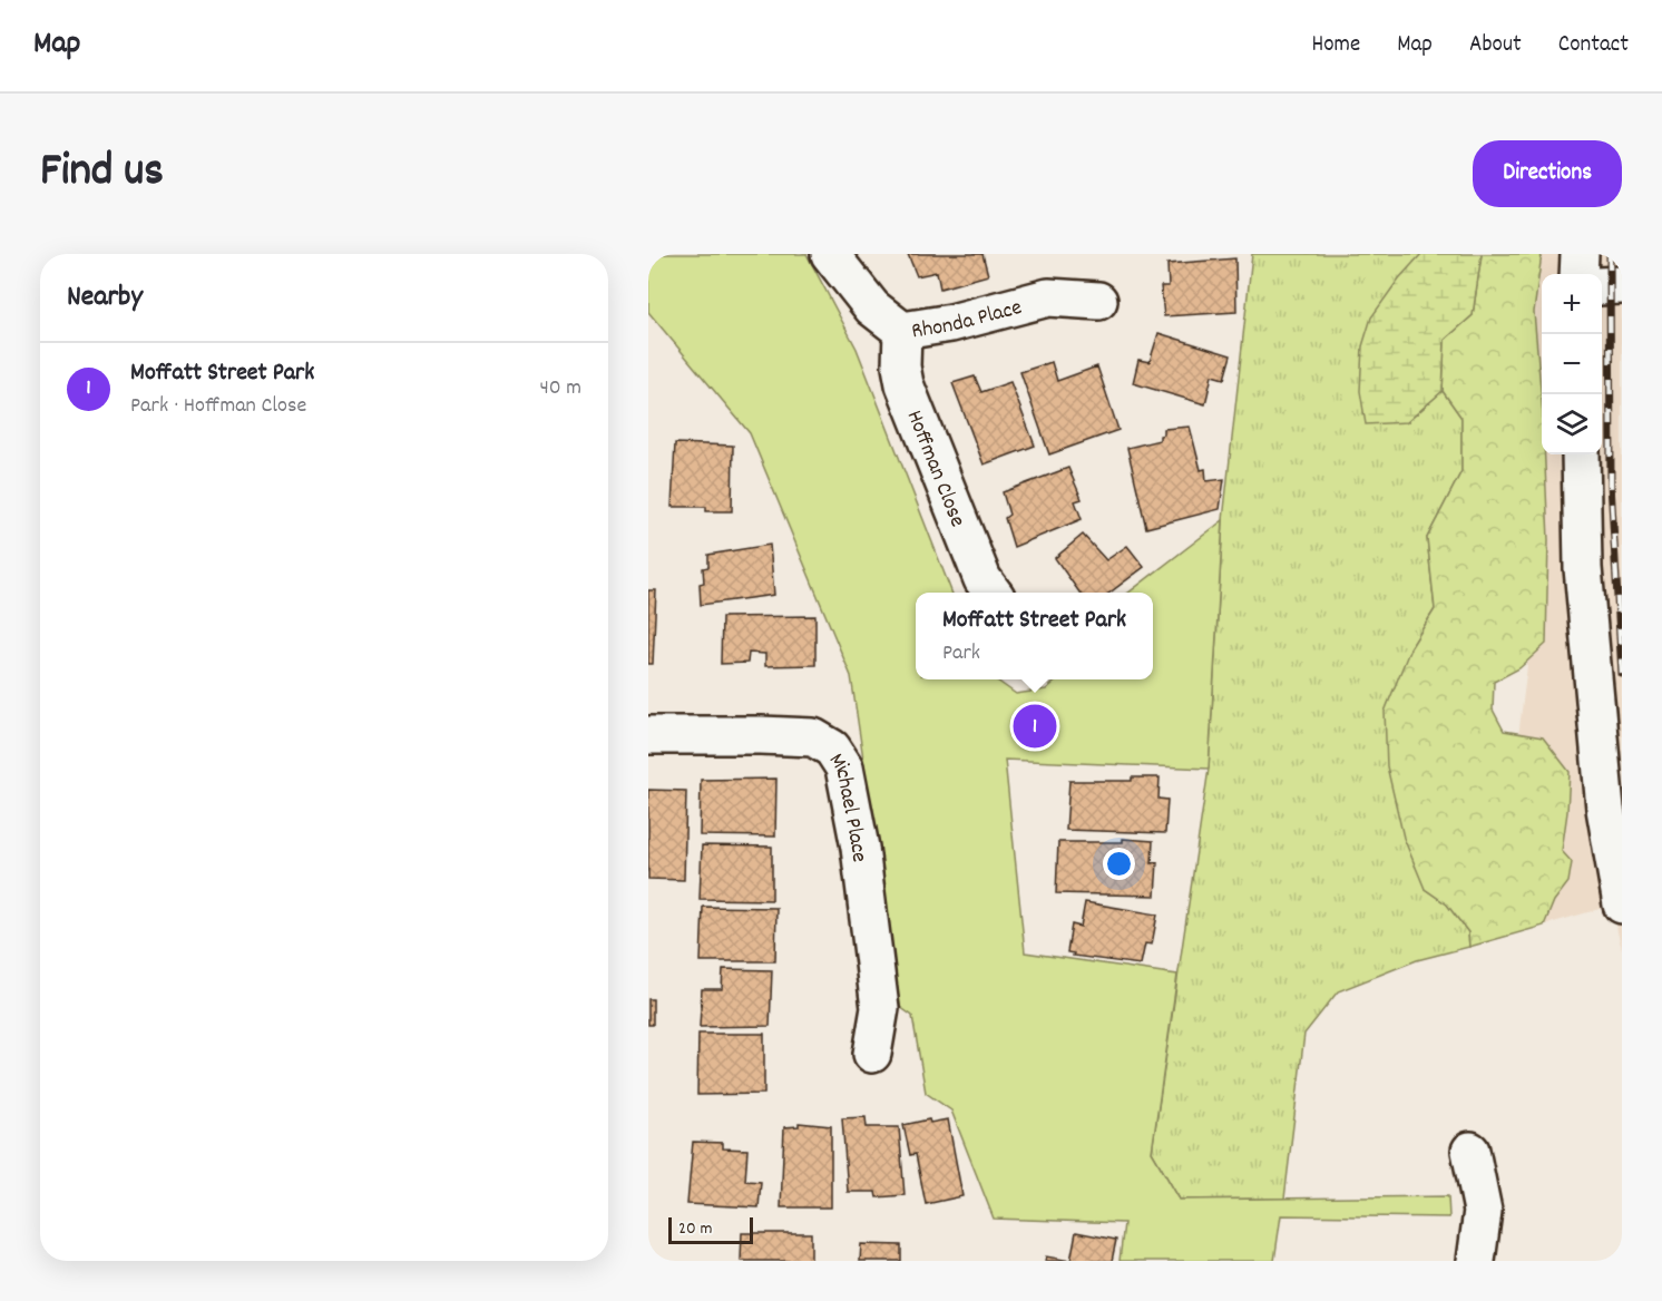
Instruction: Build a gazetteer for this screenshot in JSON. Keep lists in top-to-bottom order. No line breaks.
{"streets":{"street":["Rhonda Place","Hoffman Close","Michael Place"]},"crossings":[["Rhonda Place","Hoffman Close"]],"scale_bar":"20 m","page":{"header":"Map","nav":["Home","Map","About","Contact"],"title":"Find us","buttons":"Directions","heading":"Nearby","map_buttons":["+","−"],"list":[{"mark":"1","name":"Moffatt Street Park","note":"Park · Hoffman Close","value":"40 m"}],"popup":["Moffatt Street Park","Park"],"pins":"1","scale":"20 m"}}
